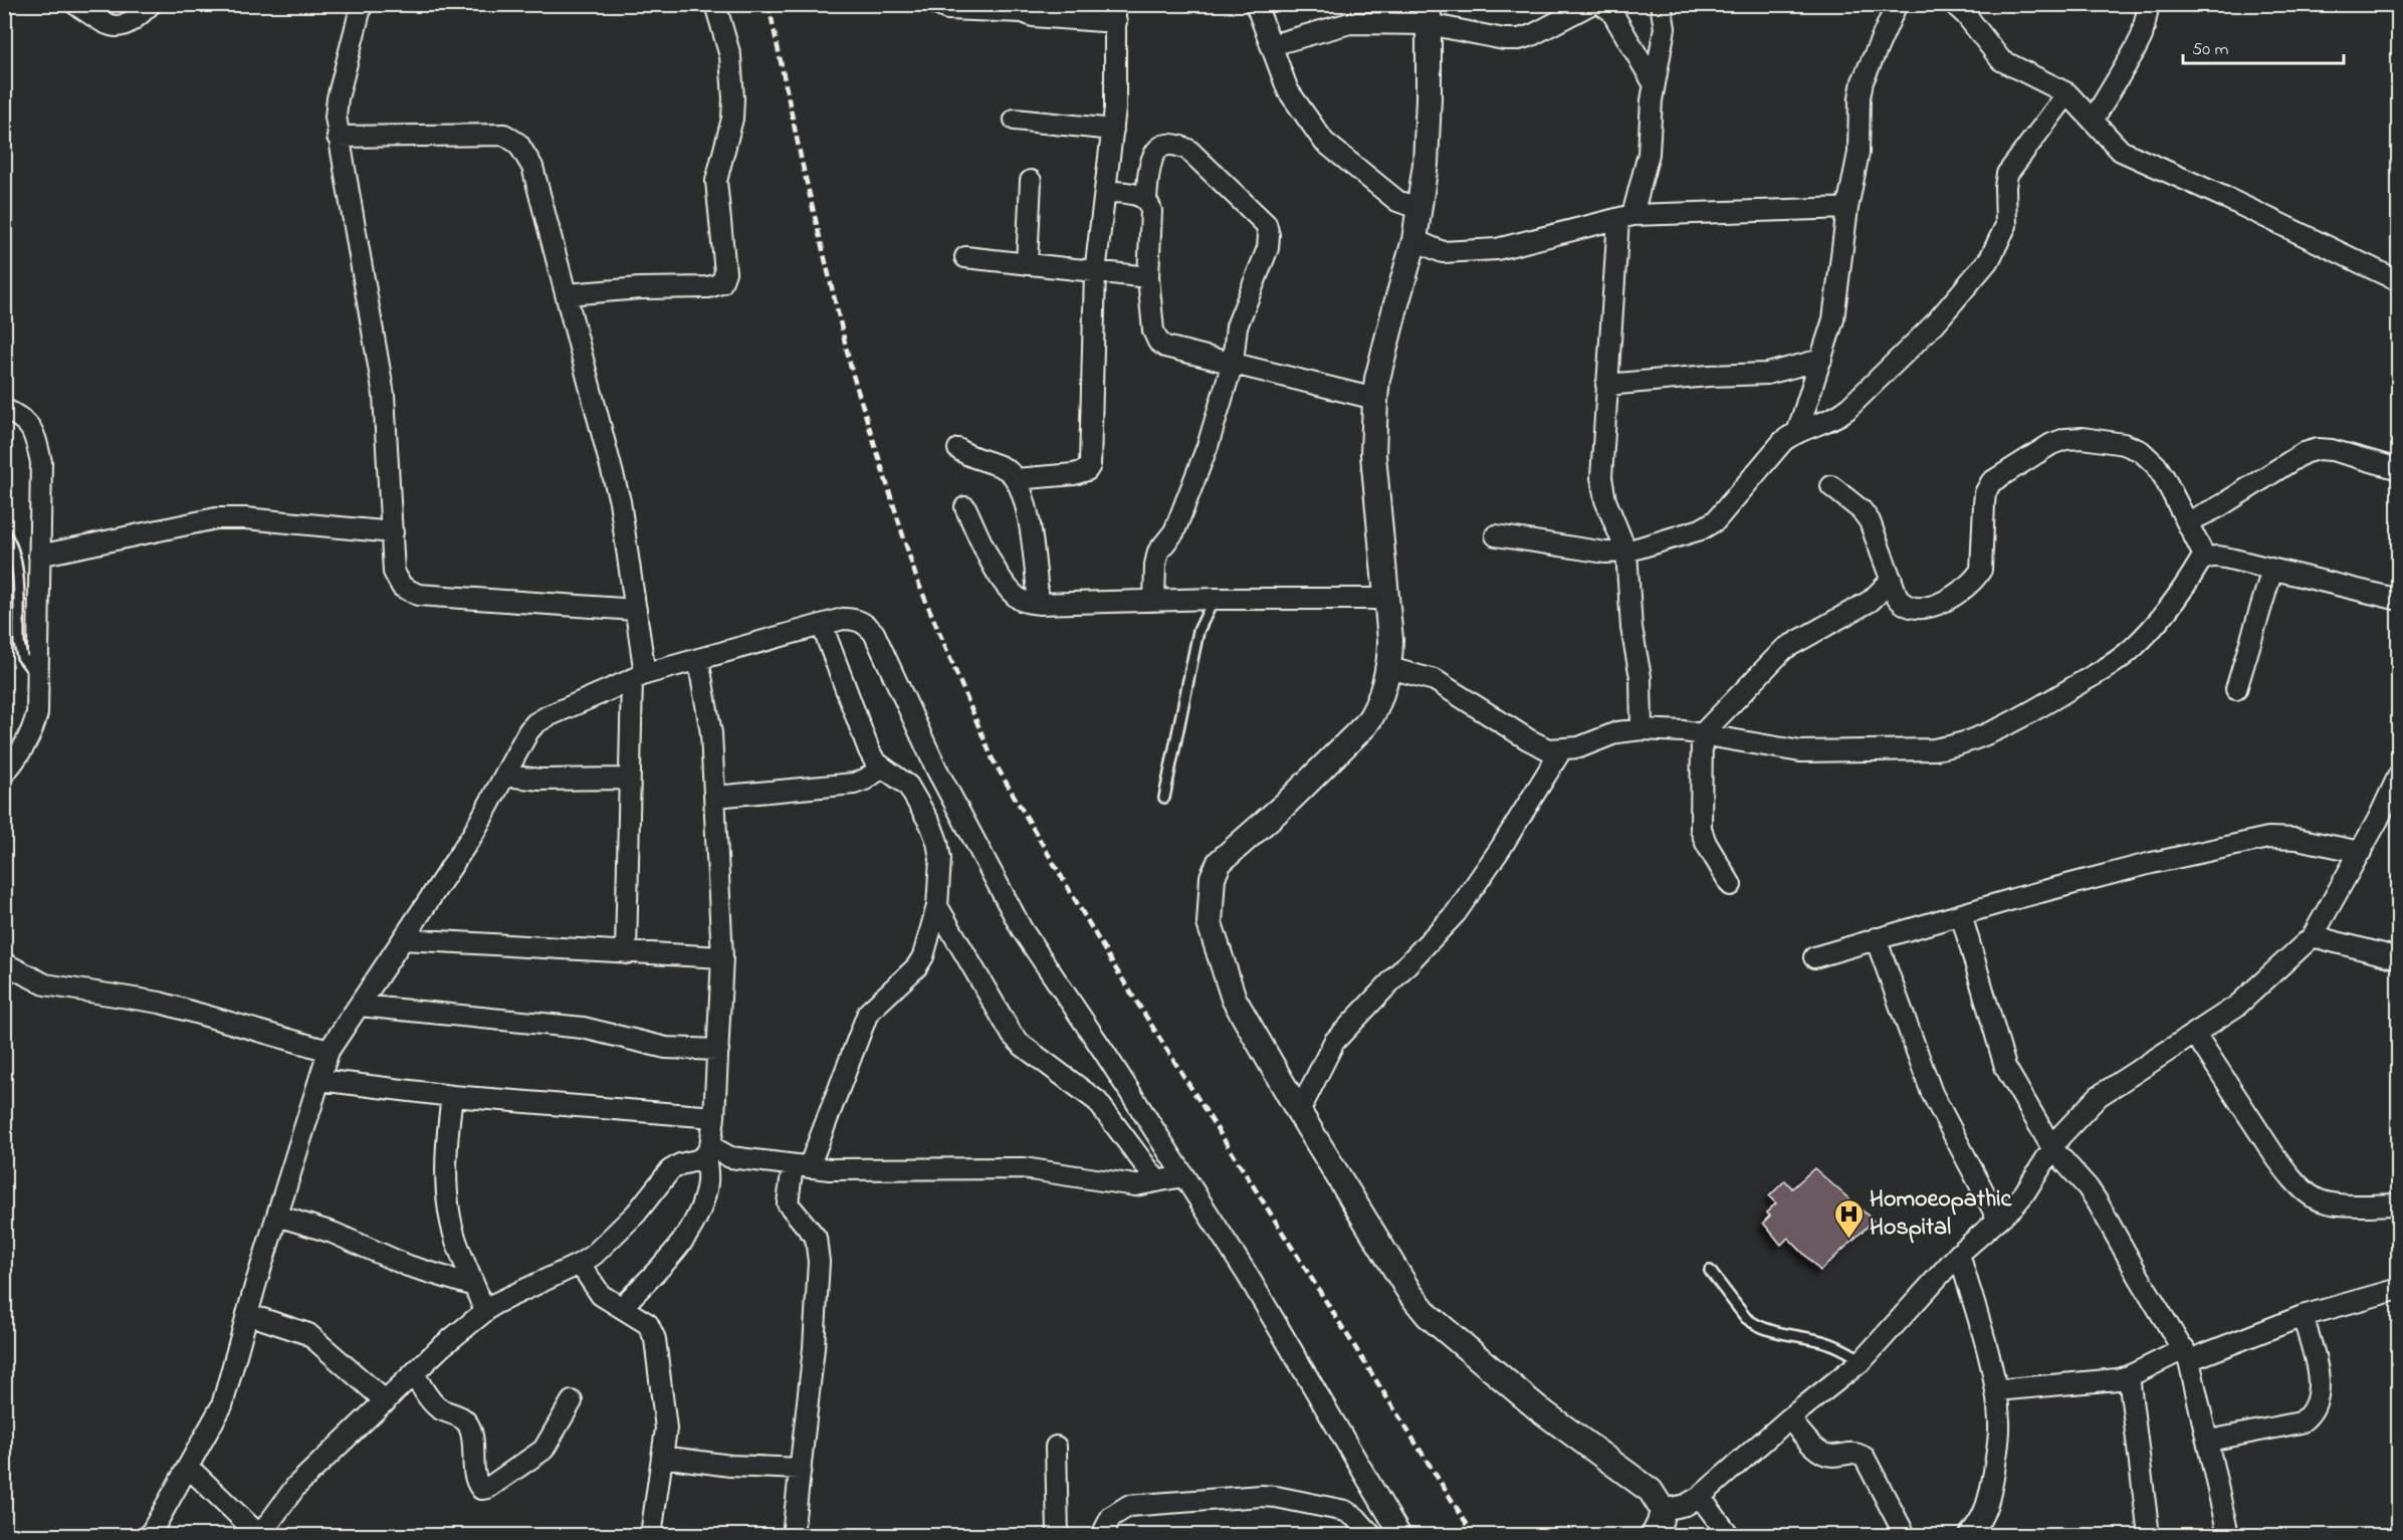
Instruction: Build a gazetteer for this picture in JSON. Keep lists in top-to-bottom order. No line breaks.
{"places":{"hospital":["Homoeopathic Hospital"]},"scale_bar":"50 m"}
